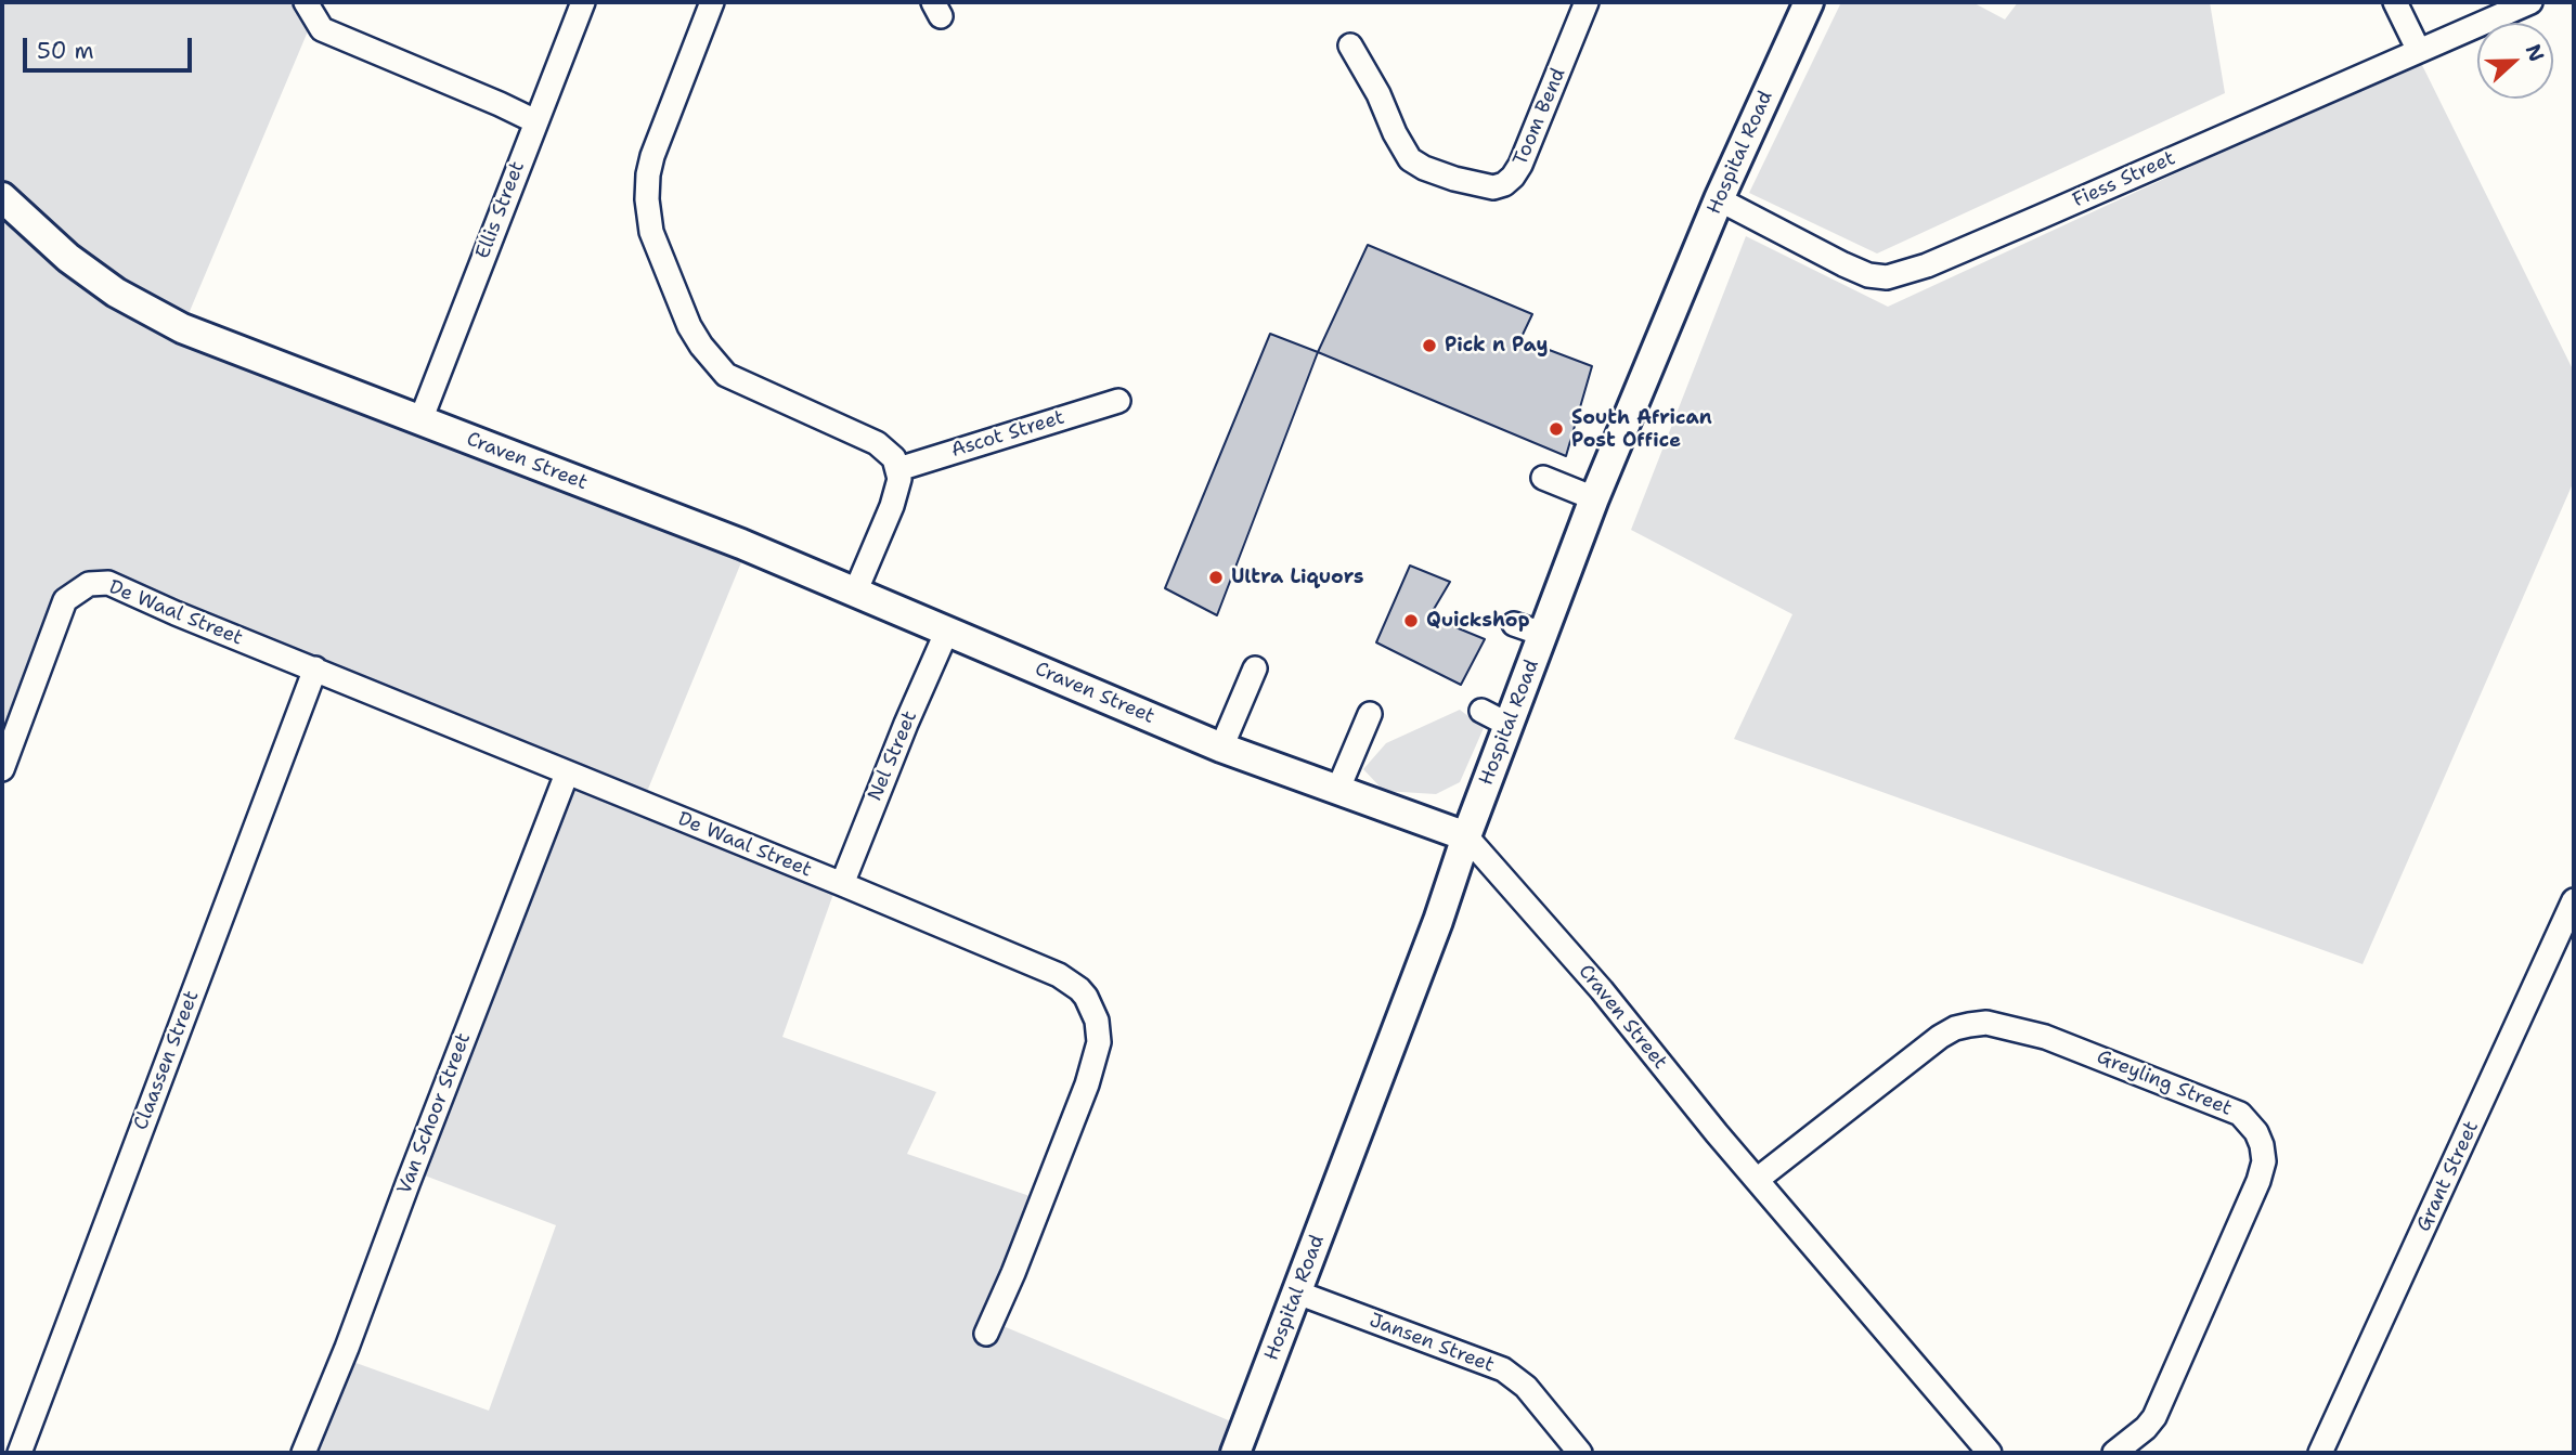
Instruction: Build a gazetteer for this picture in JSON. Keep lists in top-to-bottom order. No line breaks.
{"streets":{"main road":["Hospital Road","Craven Street"],"street":["Toom Bend","Fiess Street","Ellis Street","Ascot Street","De Waal Street","Nel Street","Claassen Street","Greyling Street","Van Schoor Street","Grant Street","Jansen Street"]},"crossings":[["Hospital Road","Fiess Street"],["Hospital Road","Craven Street"],["Hospital Road","Jansen Street"],["Ellis Street","Craven Street"],["Craven Street","Nel Street"],["Craven Street","Greyling Street"],["De Waal Street","Nel Street"],["De Waal Street","Claassen Street"],["De Waal Street","Van Schoor Street"]],"places":["Pick n Pay","South African Post Office","Ultra Liquors","Quickshop"],"scale_bar":"50 m","north":"right"}
